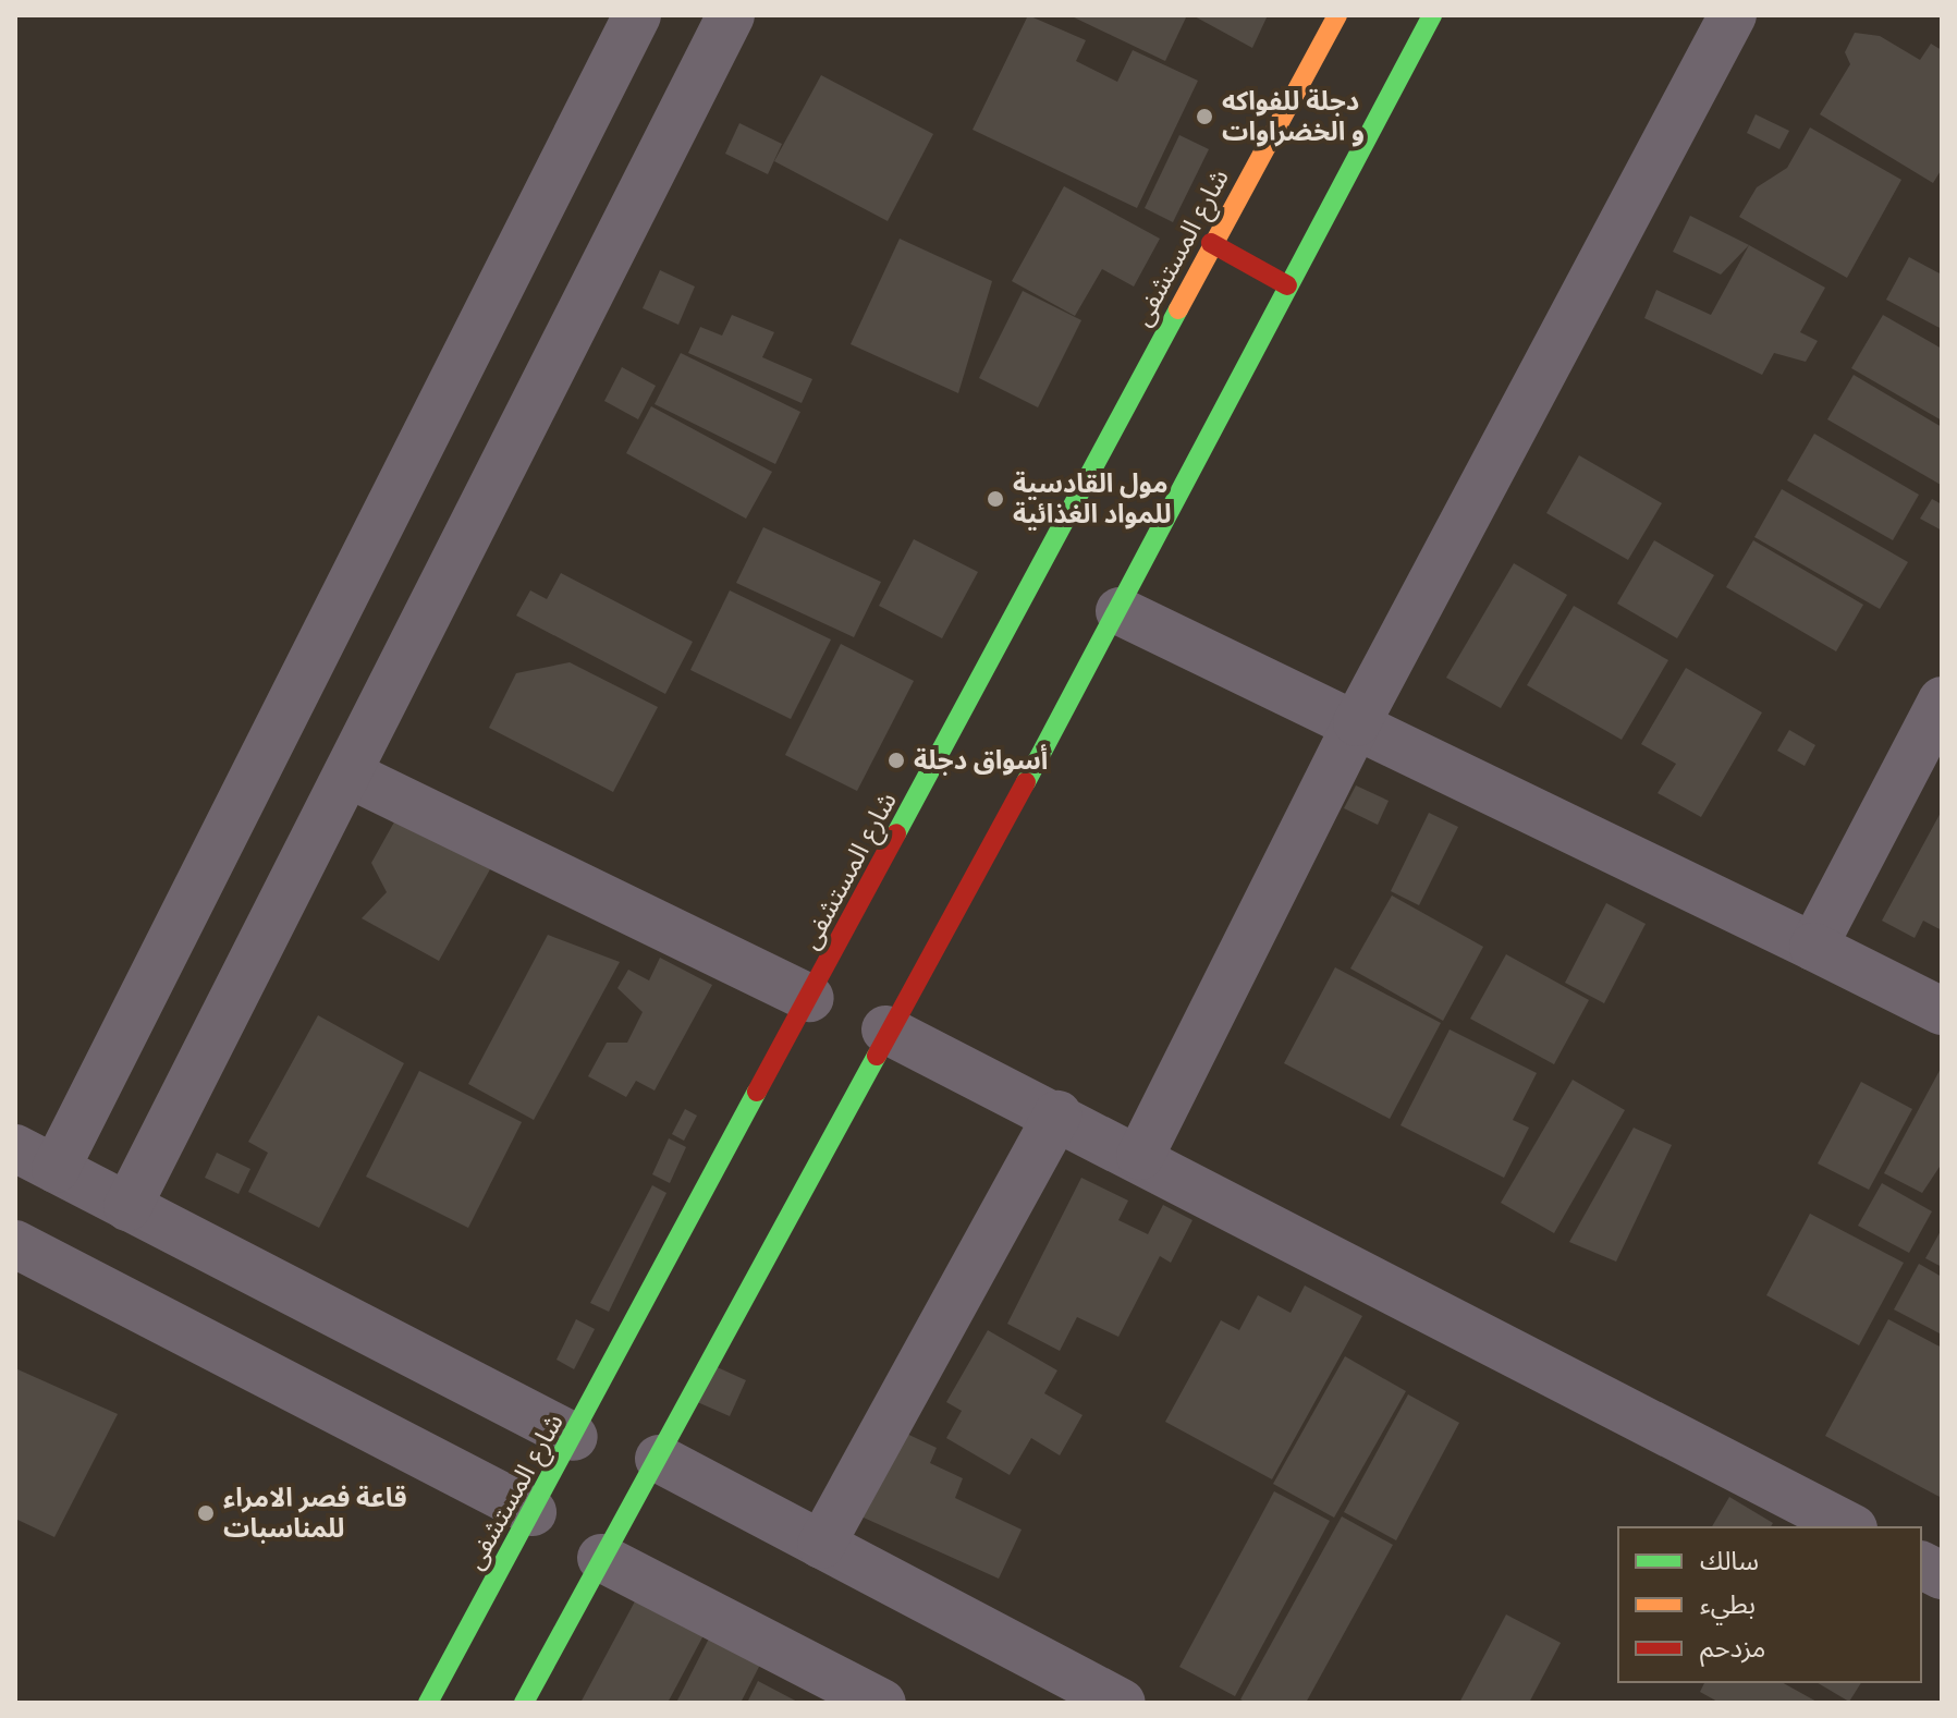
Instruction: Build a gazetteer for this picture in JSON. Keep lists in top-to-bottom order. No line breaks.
{"streets":{"street":["شارع المستشفى"]},"places":["دجلة للفواكه و الخضراوات","مول القادسية للمواد الغذائية","أسواق دجلة","قاعة فصر الامراء للمناسبات"],"legend":["سالك","بطيء","مزدحم"]}
